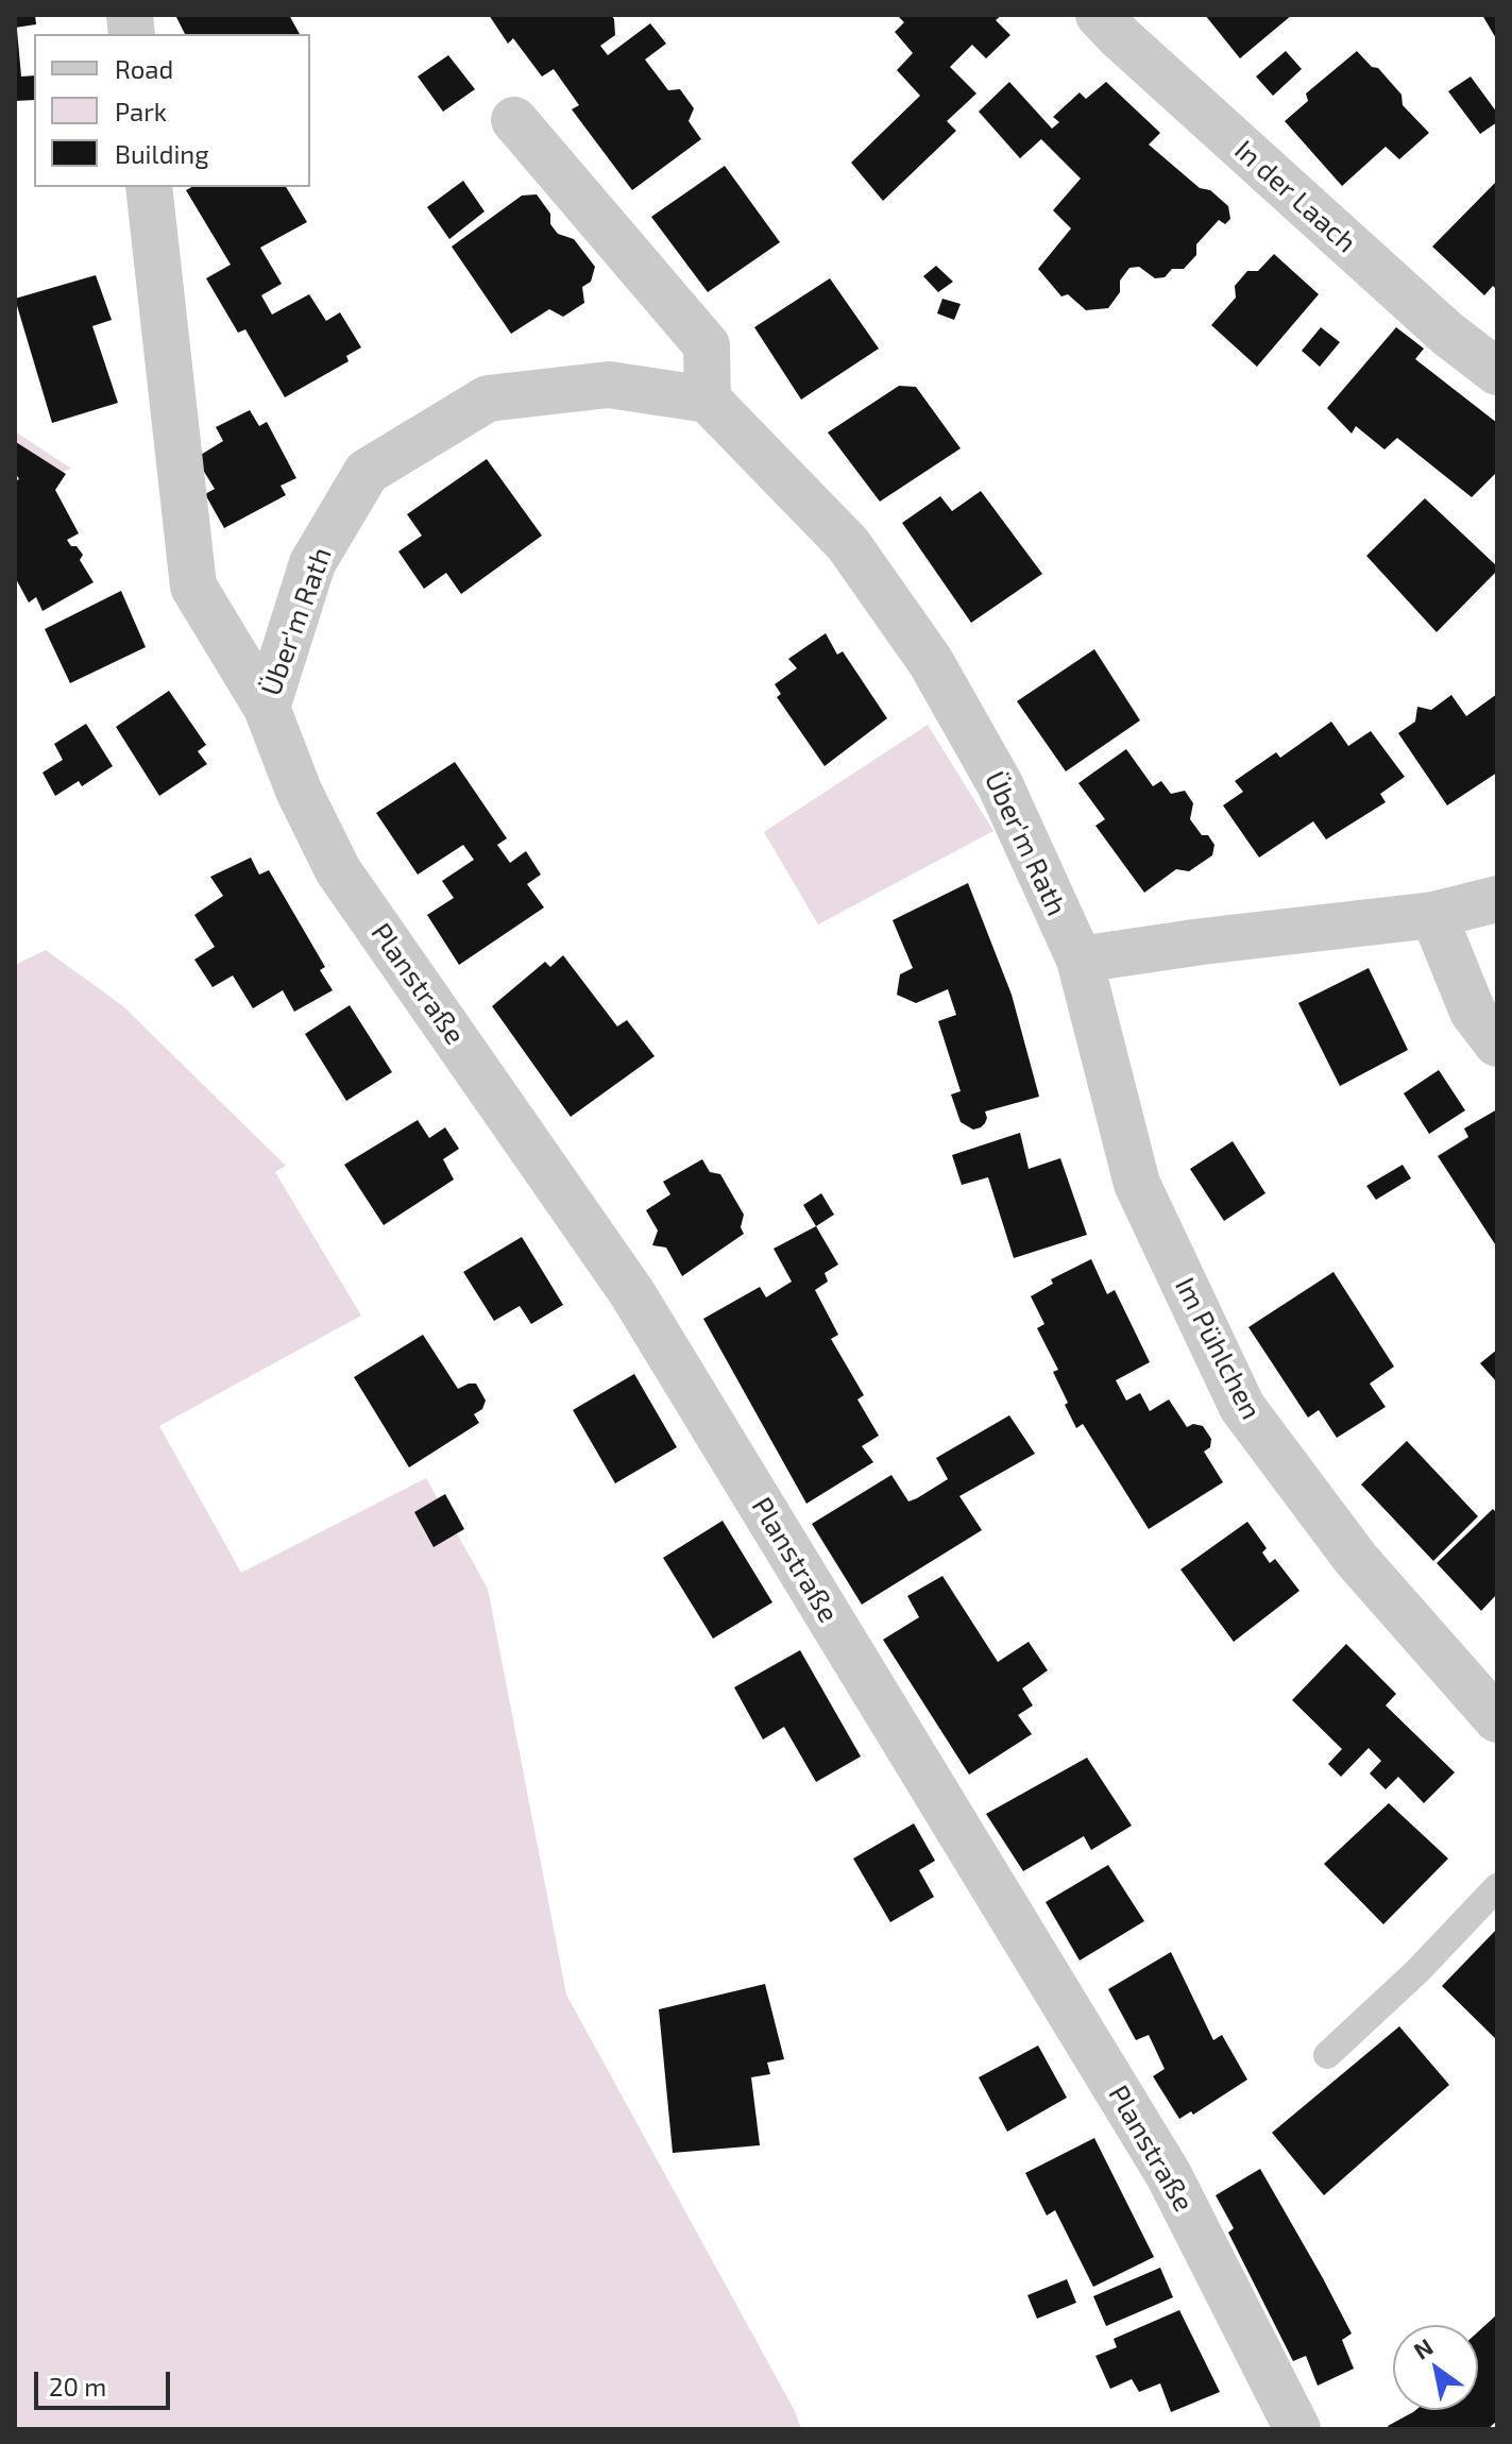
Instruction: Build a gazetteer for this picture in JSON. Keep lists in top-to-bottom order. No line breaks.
{"streets":{"street":["In der Laach","Über'm Rath","Planstraße","Im Pühlchen"]},"crossings":[["Über'm Rath","Planstraße"],["Über'm Rath","Im Pühlchen"]],"legend":["Road","Park","Building"],"scale_bar":"20 m","north":"top left"}
